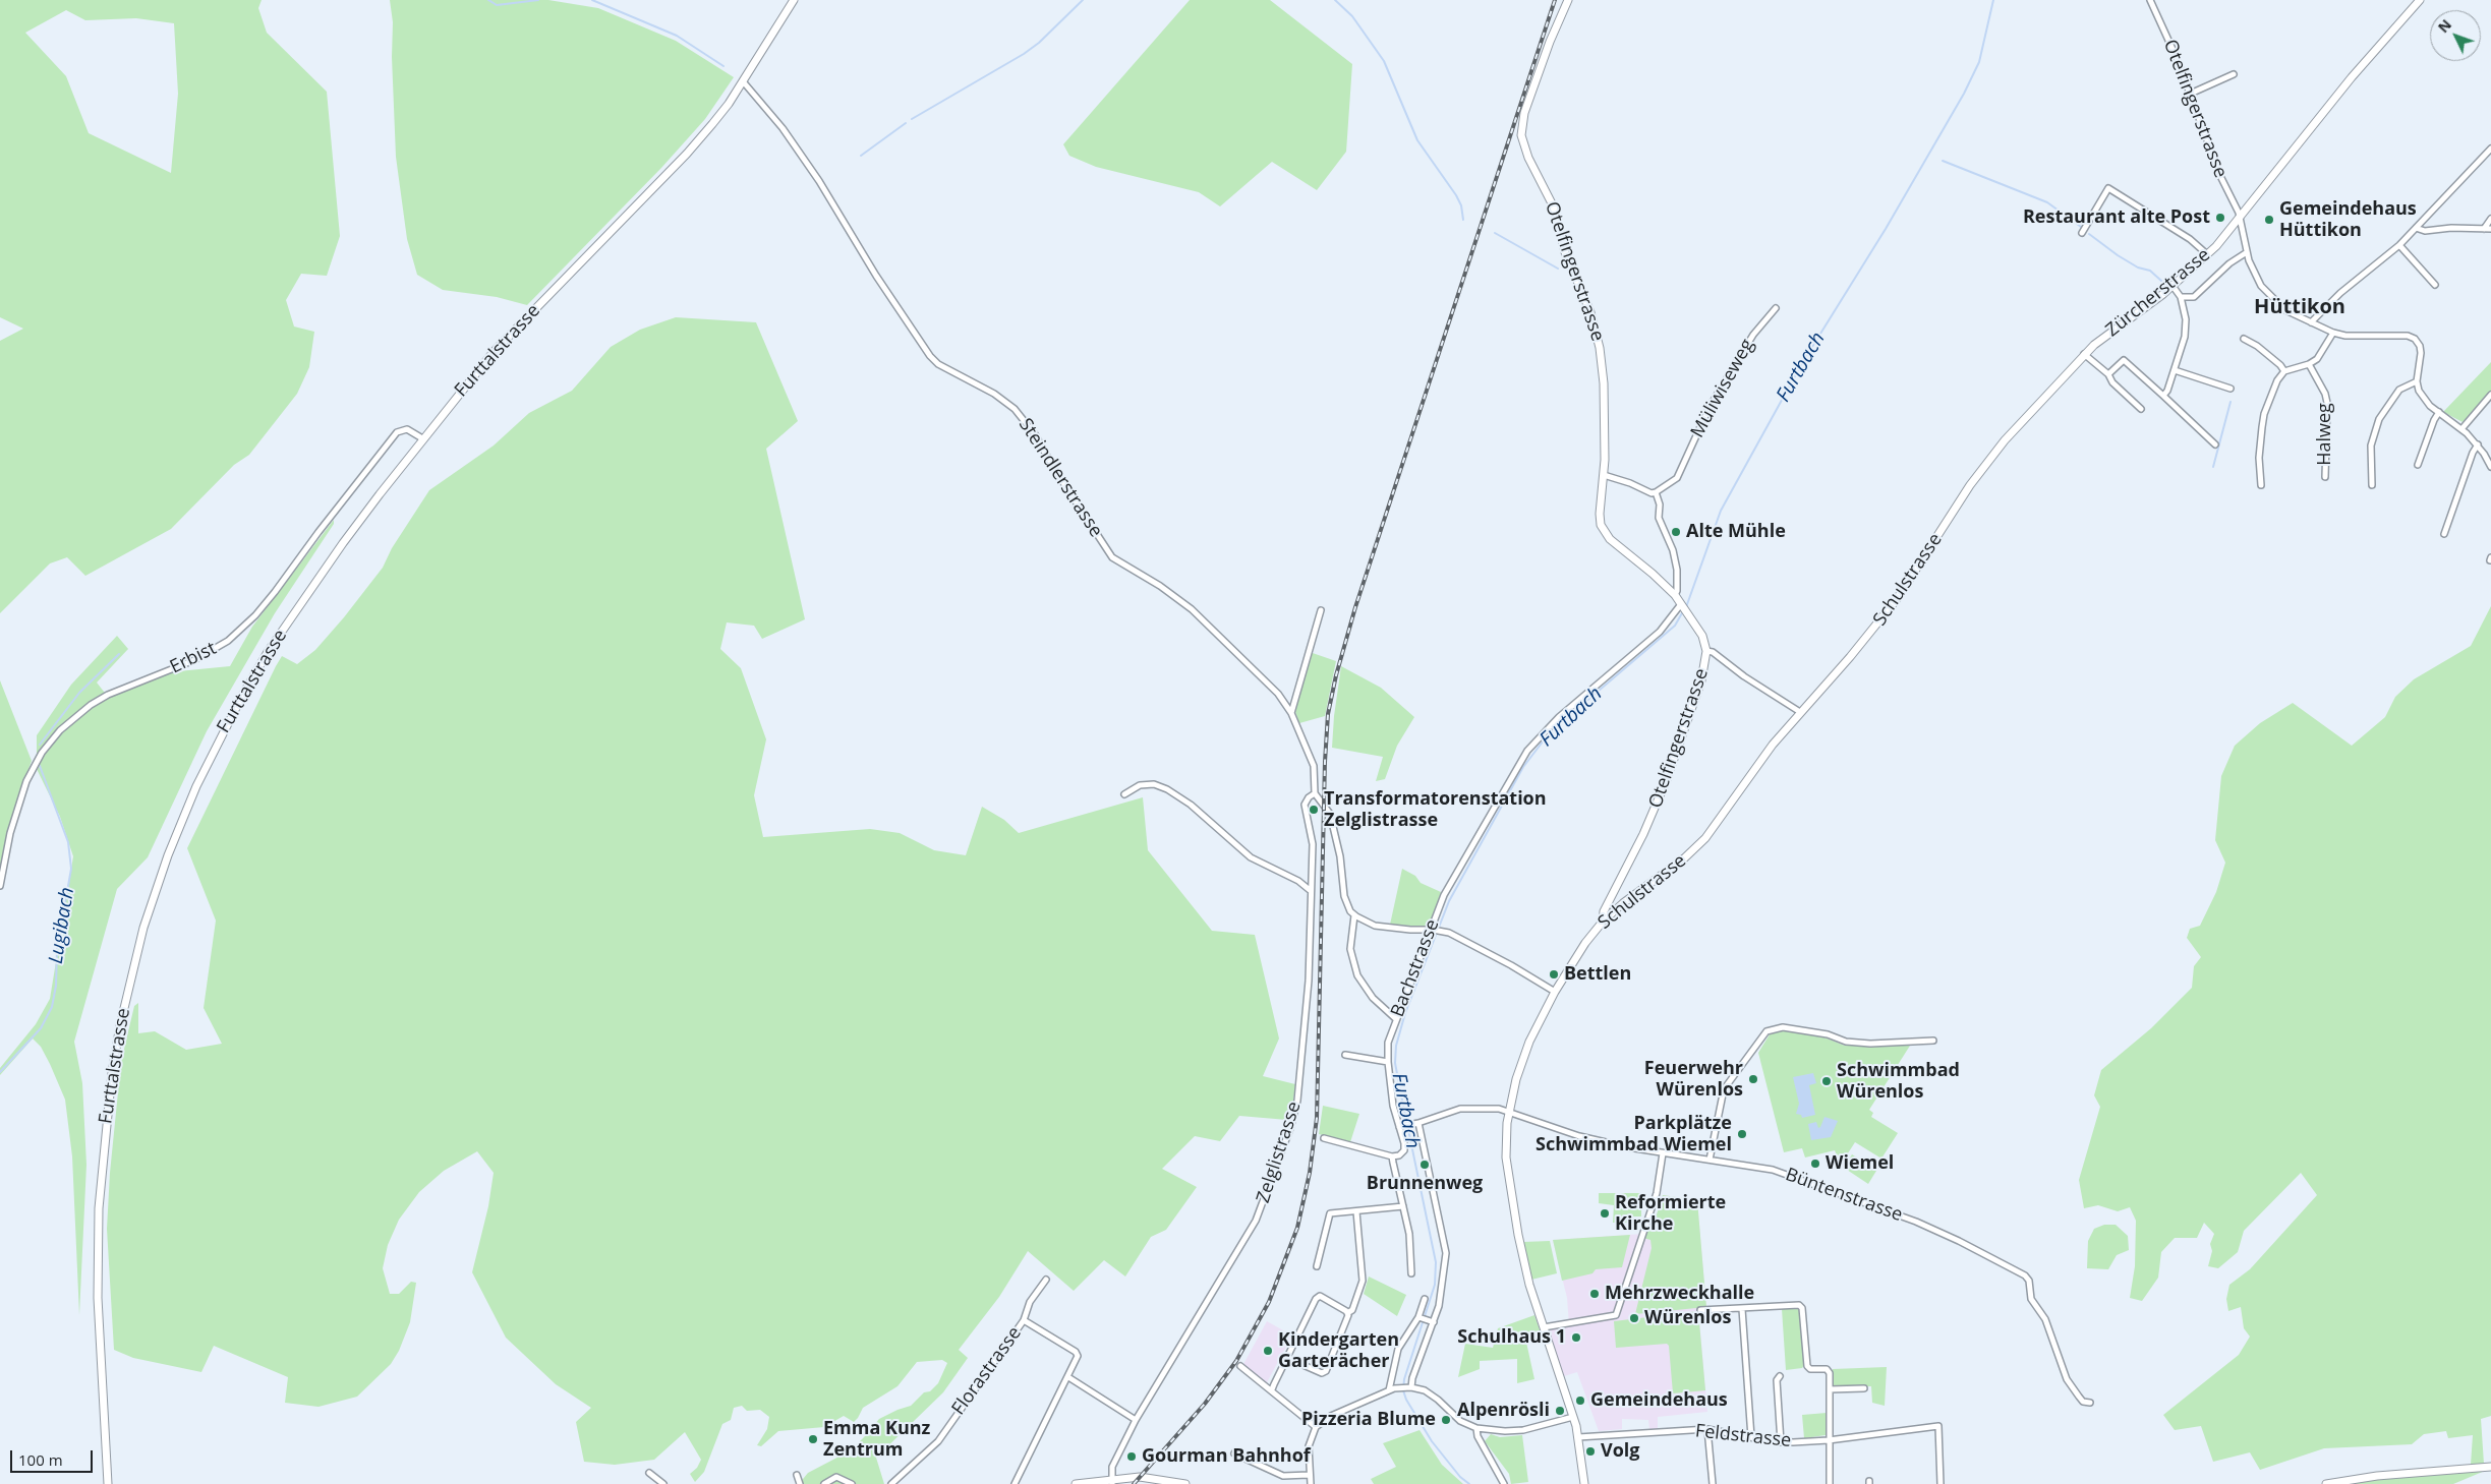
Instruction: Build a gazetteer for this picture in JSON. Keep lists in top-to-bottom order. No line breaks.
{"streets":{"street":["Otelfingerstrasse","Zürcherstrasse","Furttalstrasse","Müliwiseweg","Halweg","Steindlerstrasse","Schulstrasse","Erbist","Bachstrasse","Zelglistrasse","Büntenstrasse","Florastrasse","Feldstrasse"]},"crossings":[["Otelfingerstrasse","Zürcherstrasse"],["Otelfingerstrasse","Schulstrasse"],["Otelfingerstrasse","Bachstrasse"],["Zürcherstrasse","Schulstrasse"],["Furttalstrasse","Steindlerstrasse"],["Furttalstrasse","Erbist"],["Steindlerstrasse","Zelglistrasse"],["Schulstrasse","Büntenstrasse"],["Schulstrasse","Feldstrasse"]],"districts":["Hüttikon"],"water":["Furtbach","Lugibach"],"places":["Restaurant alte Post","Gemeindehaus Hüttikon","Alte Mühle","Transformatorenstation Zelglistrasse","Bettlen","Feuerwehr Würenlos","Schwimmbad Würenlos","Parkplätze Schwimmbad Wiemel","Wiemel","Brunnenweg","Reformierte Kirche","Mehrzweckhalle","Würenlos","Schulhaus 1","Kindergarten Garterächer","Gemeindehaus","Alpenrösli","Pizzeria Blume","Emma Kunz Zentrum","Volg","Gourman Bahnhof"],"scale_bar":"100 m","north":"top left"}
